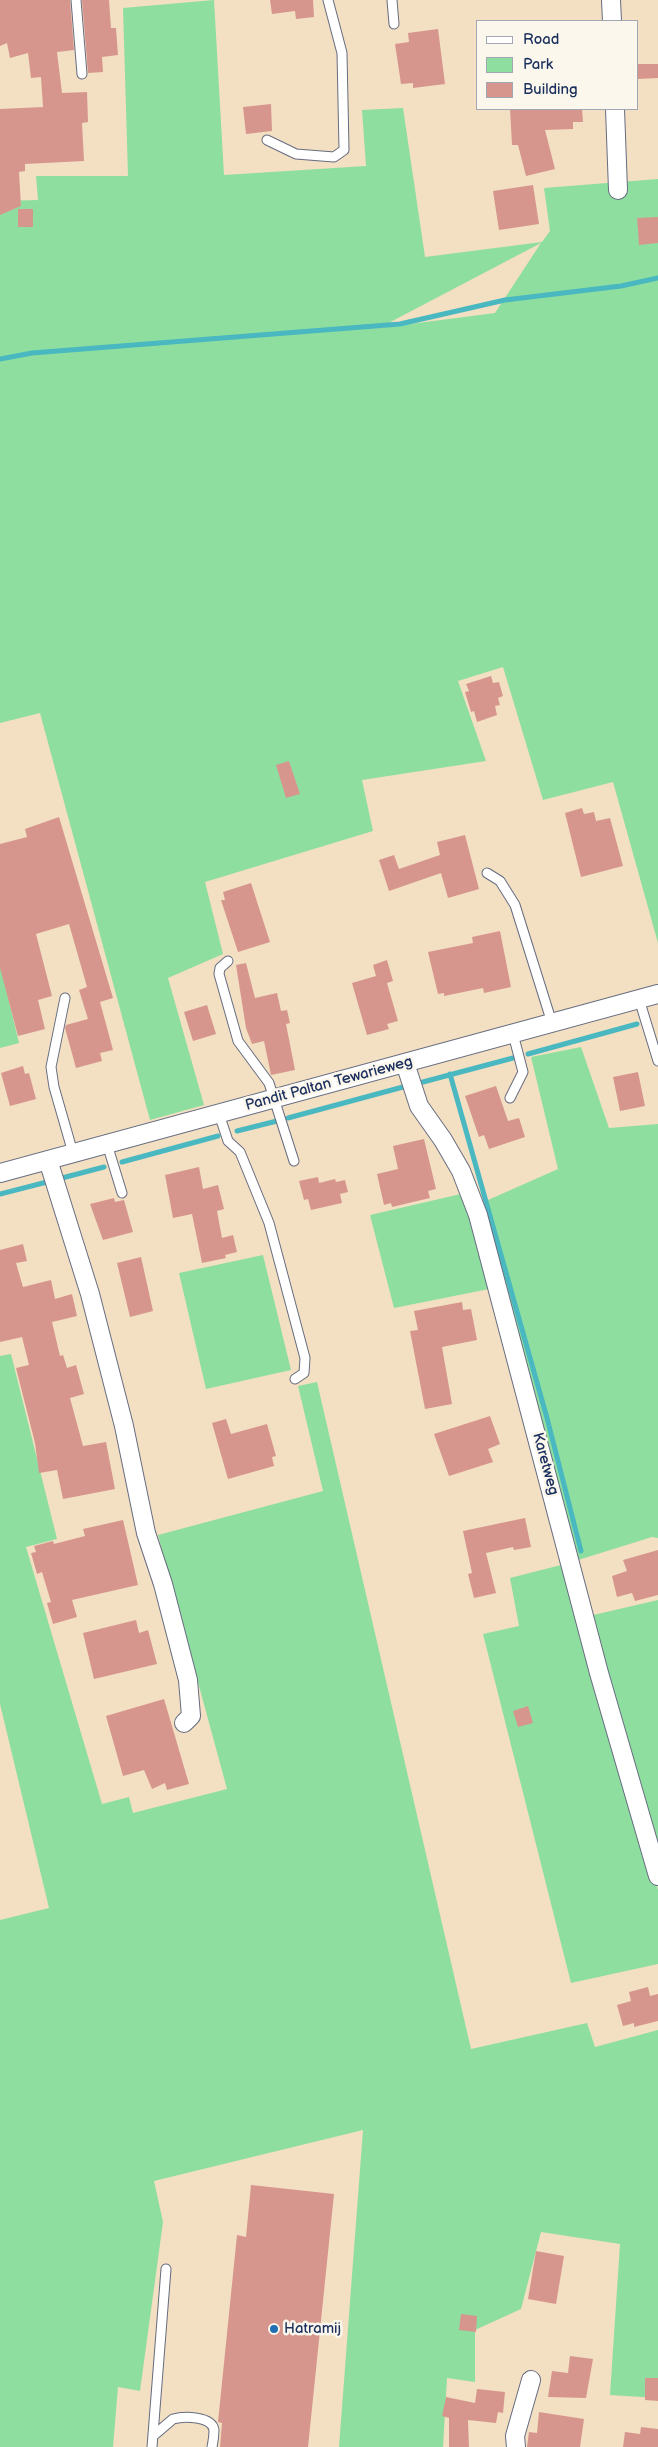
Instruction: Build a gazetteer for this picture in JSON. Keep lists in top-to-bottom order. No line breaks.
{"streets":{"street":["Pandit Paltan Tewarieweg","Karetweg"]},"crossings":[["Pandit Paltan Tewarieweg","Karetweg"]],"places":["Hatramij"],"legend":["Road","Park","Building"]}
